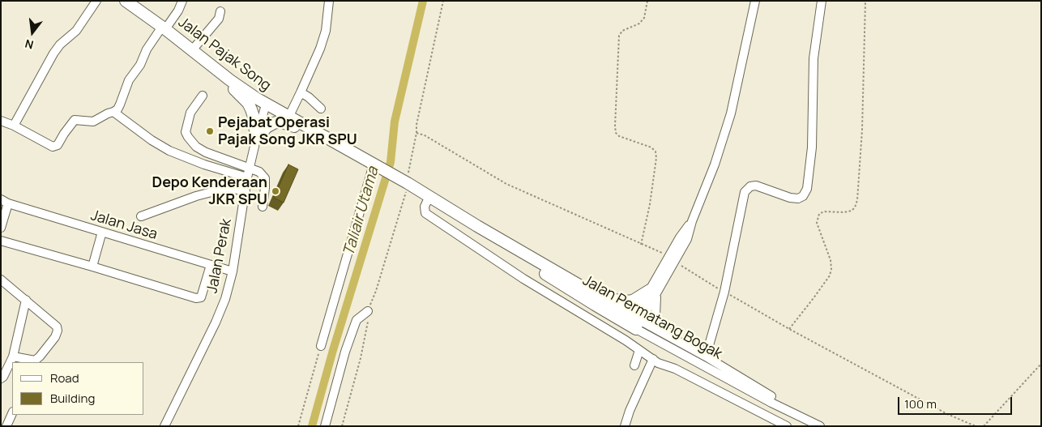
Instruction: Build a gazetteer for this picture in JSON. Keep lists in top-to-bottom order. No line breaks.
{"streets":{"main road":["Jalan Pajak Song","Jalan Permatang Bogak"],"street":["Jalan Jasa","Jalan Perak"]},"crossings":[["Jalan Pajak Song","Jalan Perak"],["Jalan Pajak Song","Jalan Permatang Bogak"],["Jalan Jasa","Jalan Perak"],["Jalan Perak","Jalan Permatang Bogak"]],"water":["Taliair Utama"],"places":["Pejabat Operasi Pajak Song JKR SPU","Depo Kenderaan JKR SPU"],"legend":["Road","Building"],"scale_bar":"100 m","north":"bottom"}
